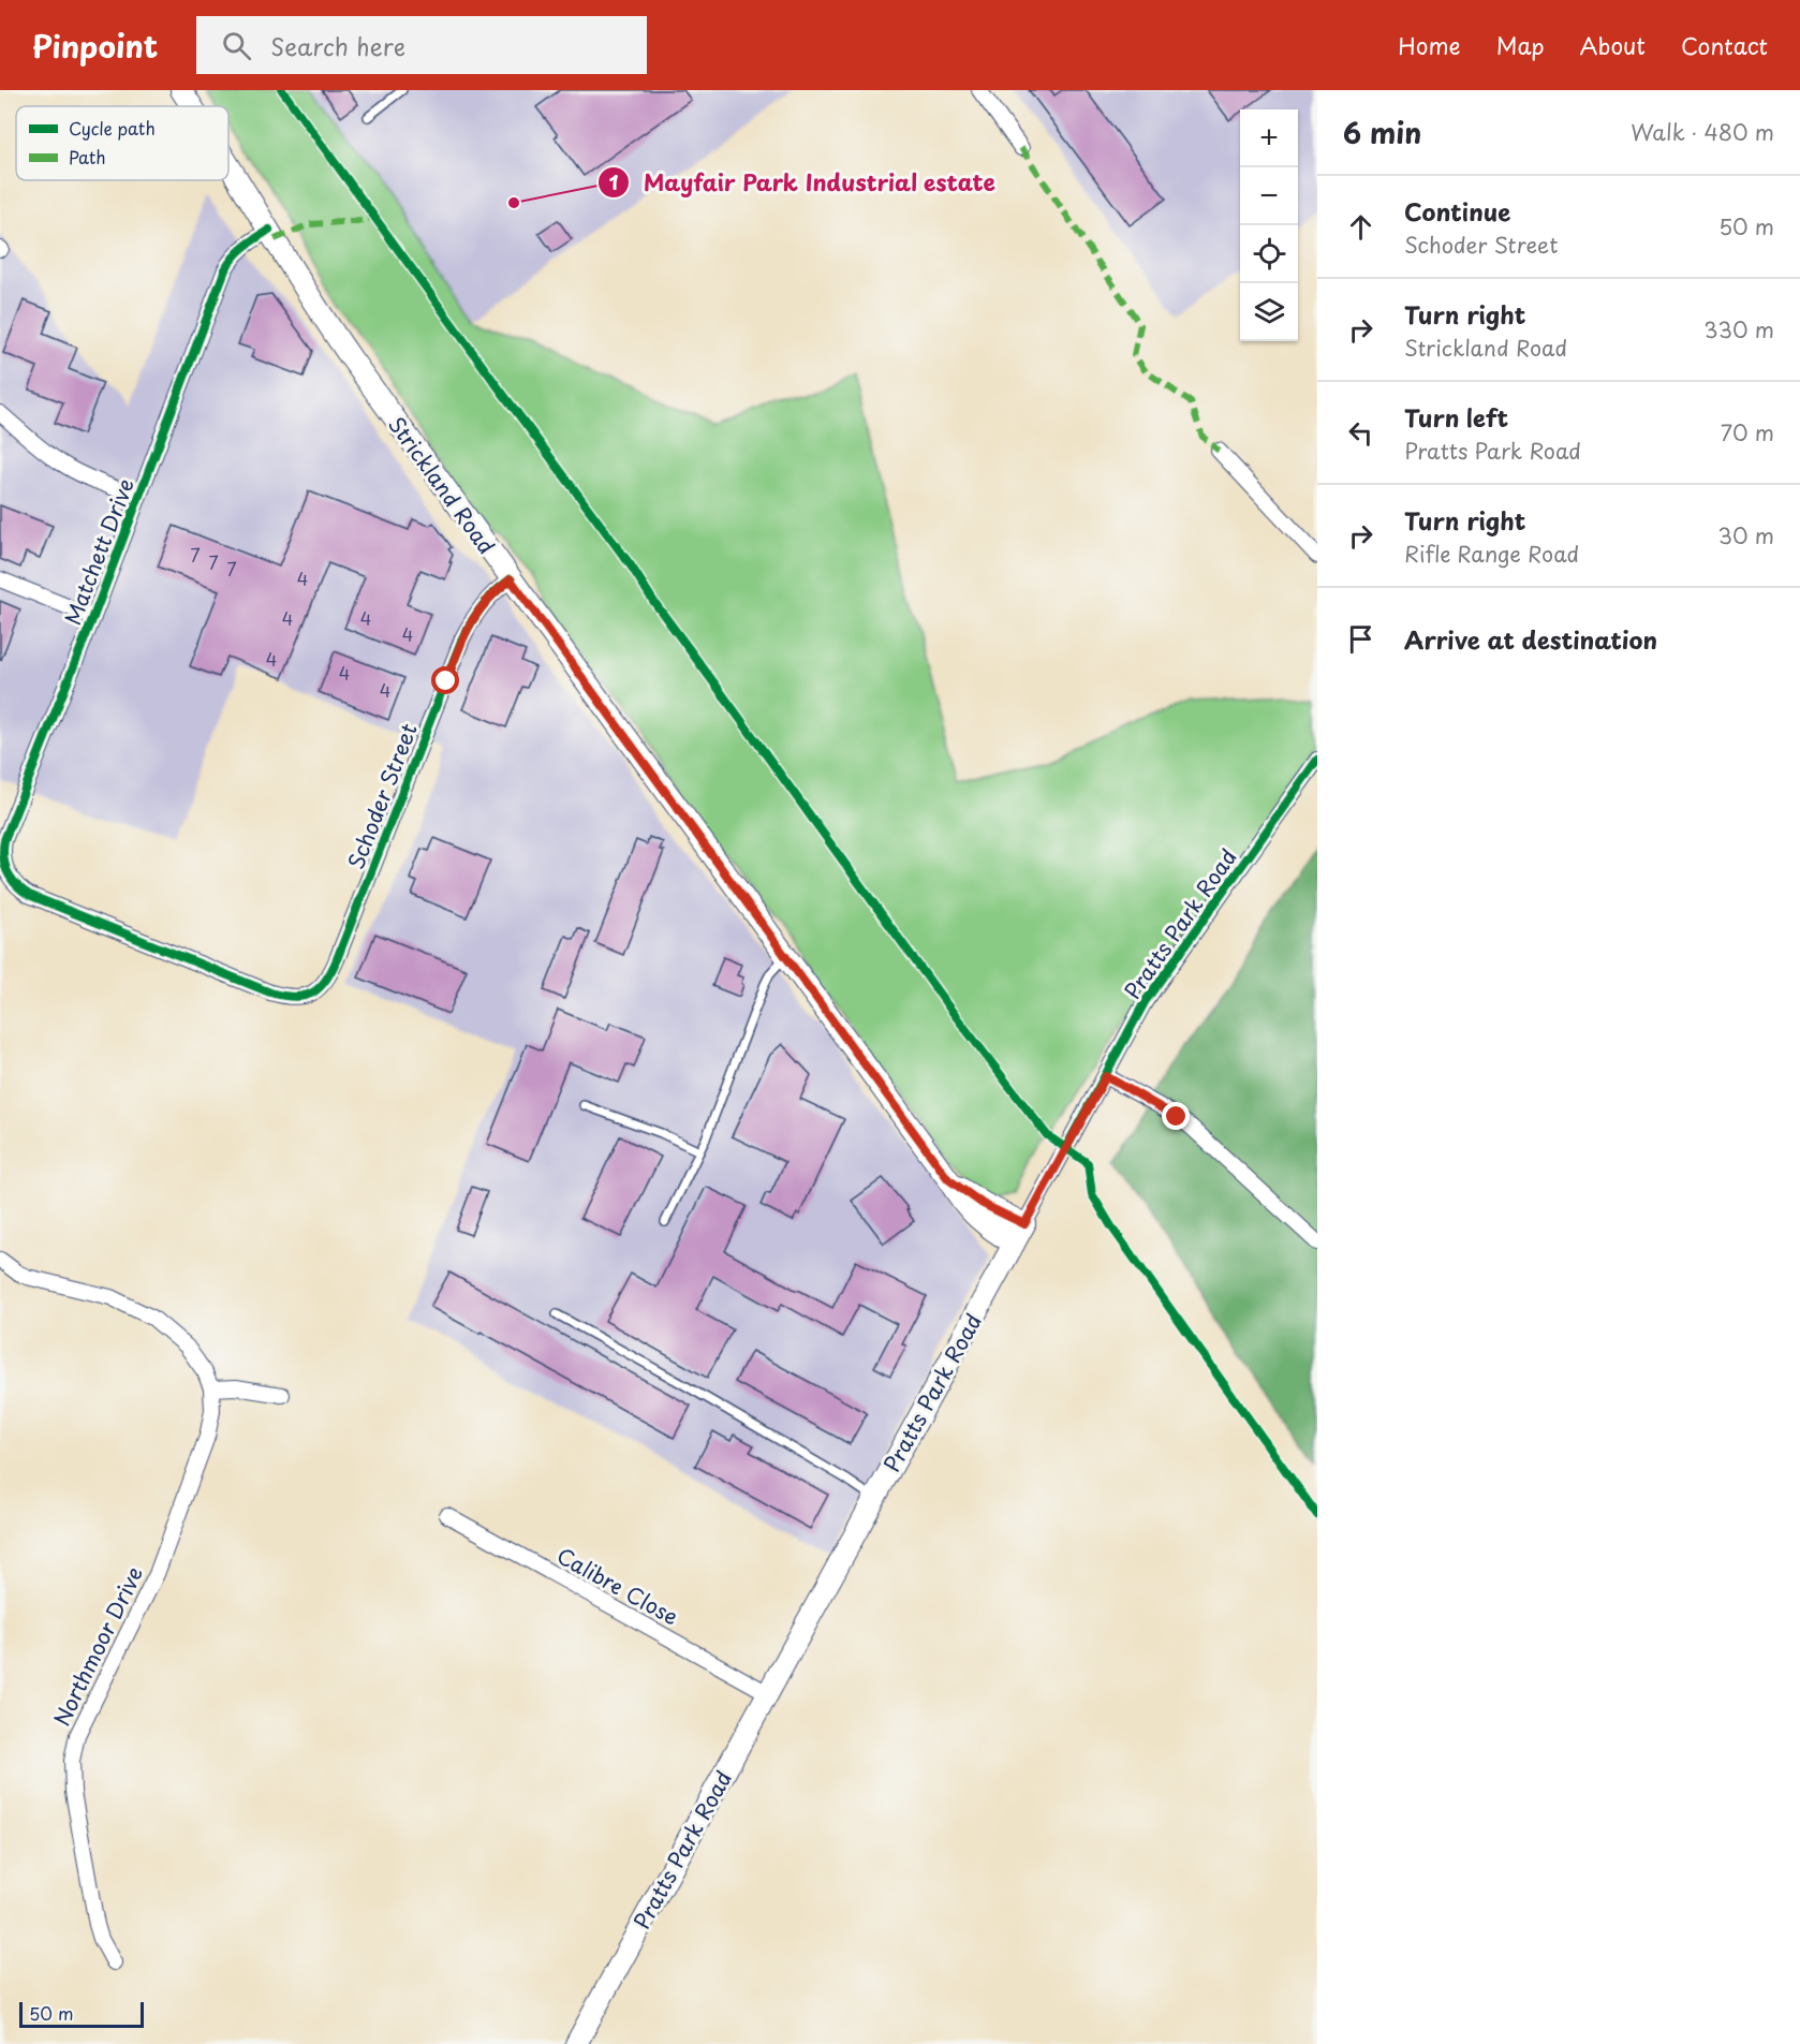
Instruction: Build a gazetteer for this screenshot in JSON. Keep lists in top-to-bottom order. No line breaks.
{"streets":{"street":["Strickland Road","Matchett Drive","Schoder Street","Pratts Park Road","Calibre Close","Northmoor Drive"]},"crossings":[["Strickland Road","Matchett Drive"],["Strickland Road","Schoder Street"],["Strickland Road","Pratts Park Road"],["Matchett Drive","Schoder Street"],["Pratts Park Road","Calibre Close"]],"places":["Mayfair Park Industrial estate"],"house_numbers":["7","7","7","4","4","4","4","4","4","4"],"legend":["Cycle path","Path"],"scale_bar":"50 m","page":{"header":"Pinpoint","search":"Search here","nav":["Home","Map","About","Contact"],"heading":["6 min","Walk · 480 m"],"map_buttons":["+","−"],"list":[["Continue","Schoder Street","50 m"],["Turn right","Strickland Road","330 m"],["Turn left","Pratts Park Road","70 m"],["Turn right","Rifle Range Road","30 m"],"Arrive at destination"],"scale":"50 m"}}
